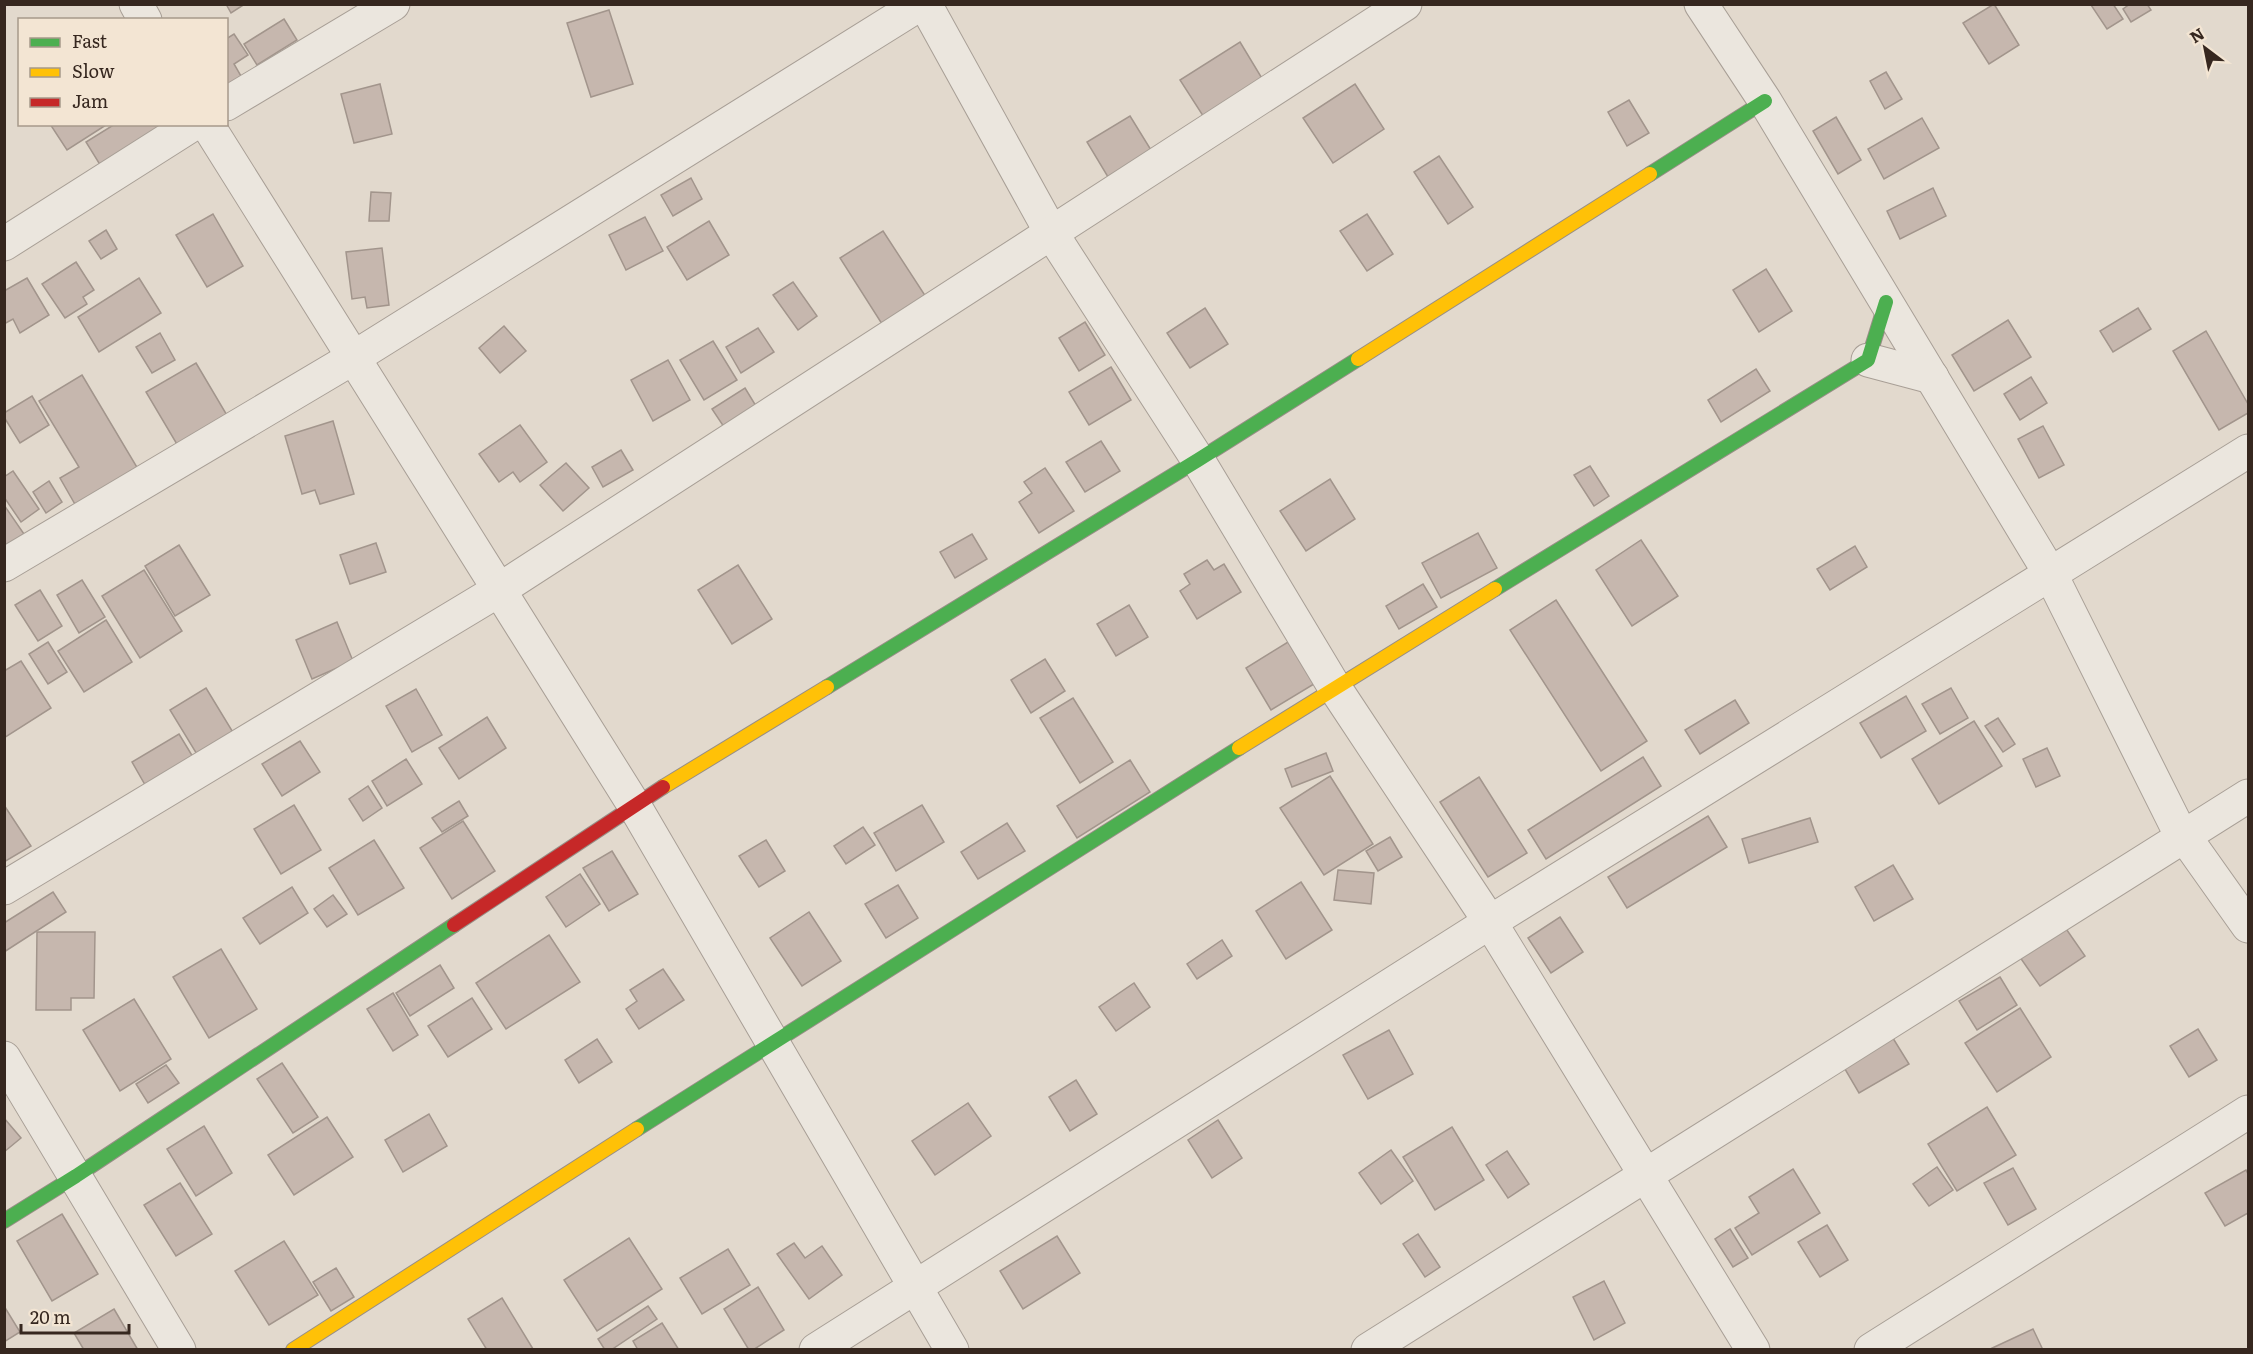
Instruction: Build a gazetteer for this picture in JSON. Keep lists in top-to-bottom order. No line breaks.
{"legend":["Fast","Slow","Jam"],"scale_bar":"20 m","north":"top left"}
